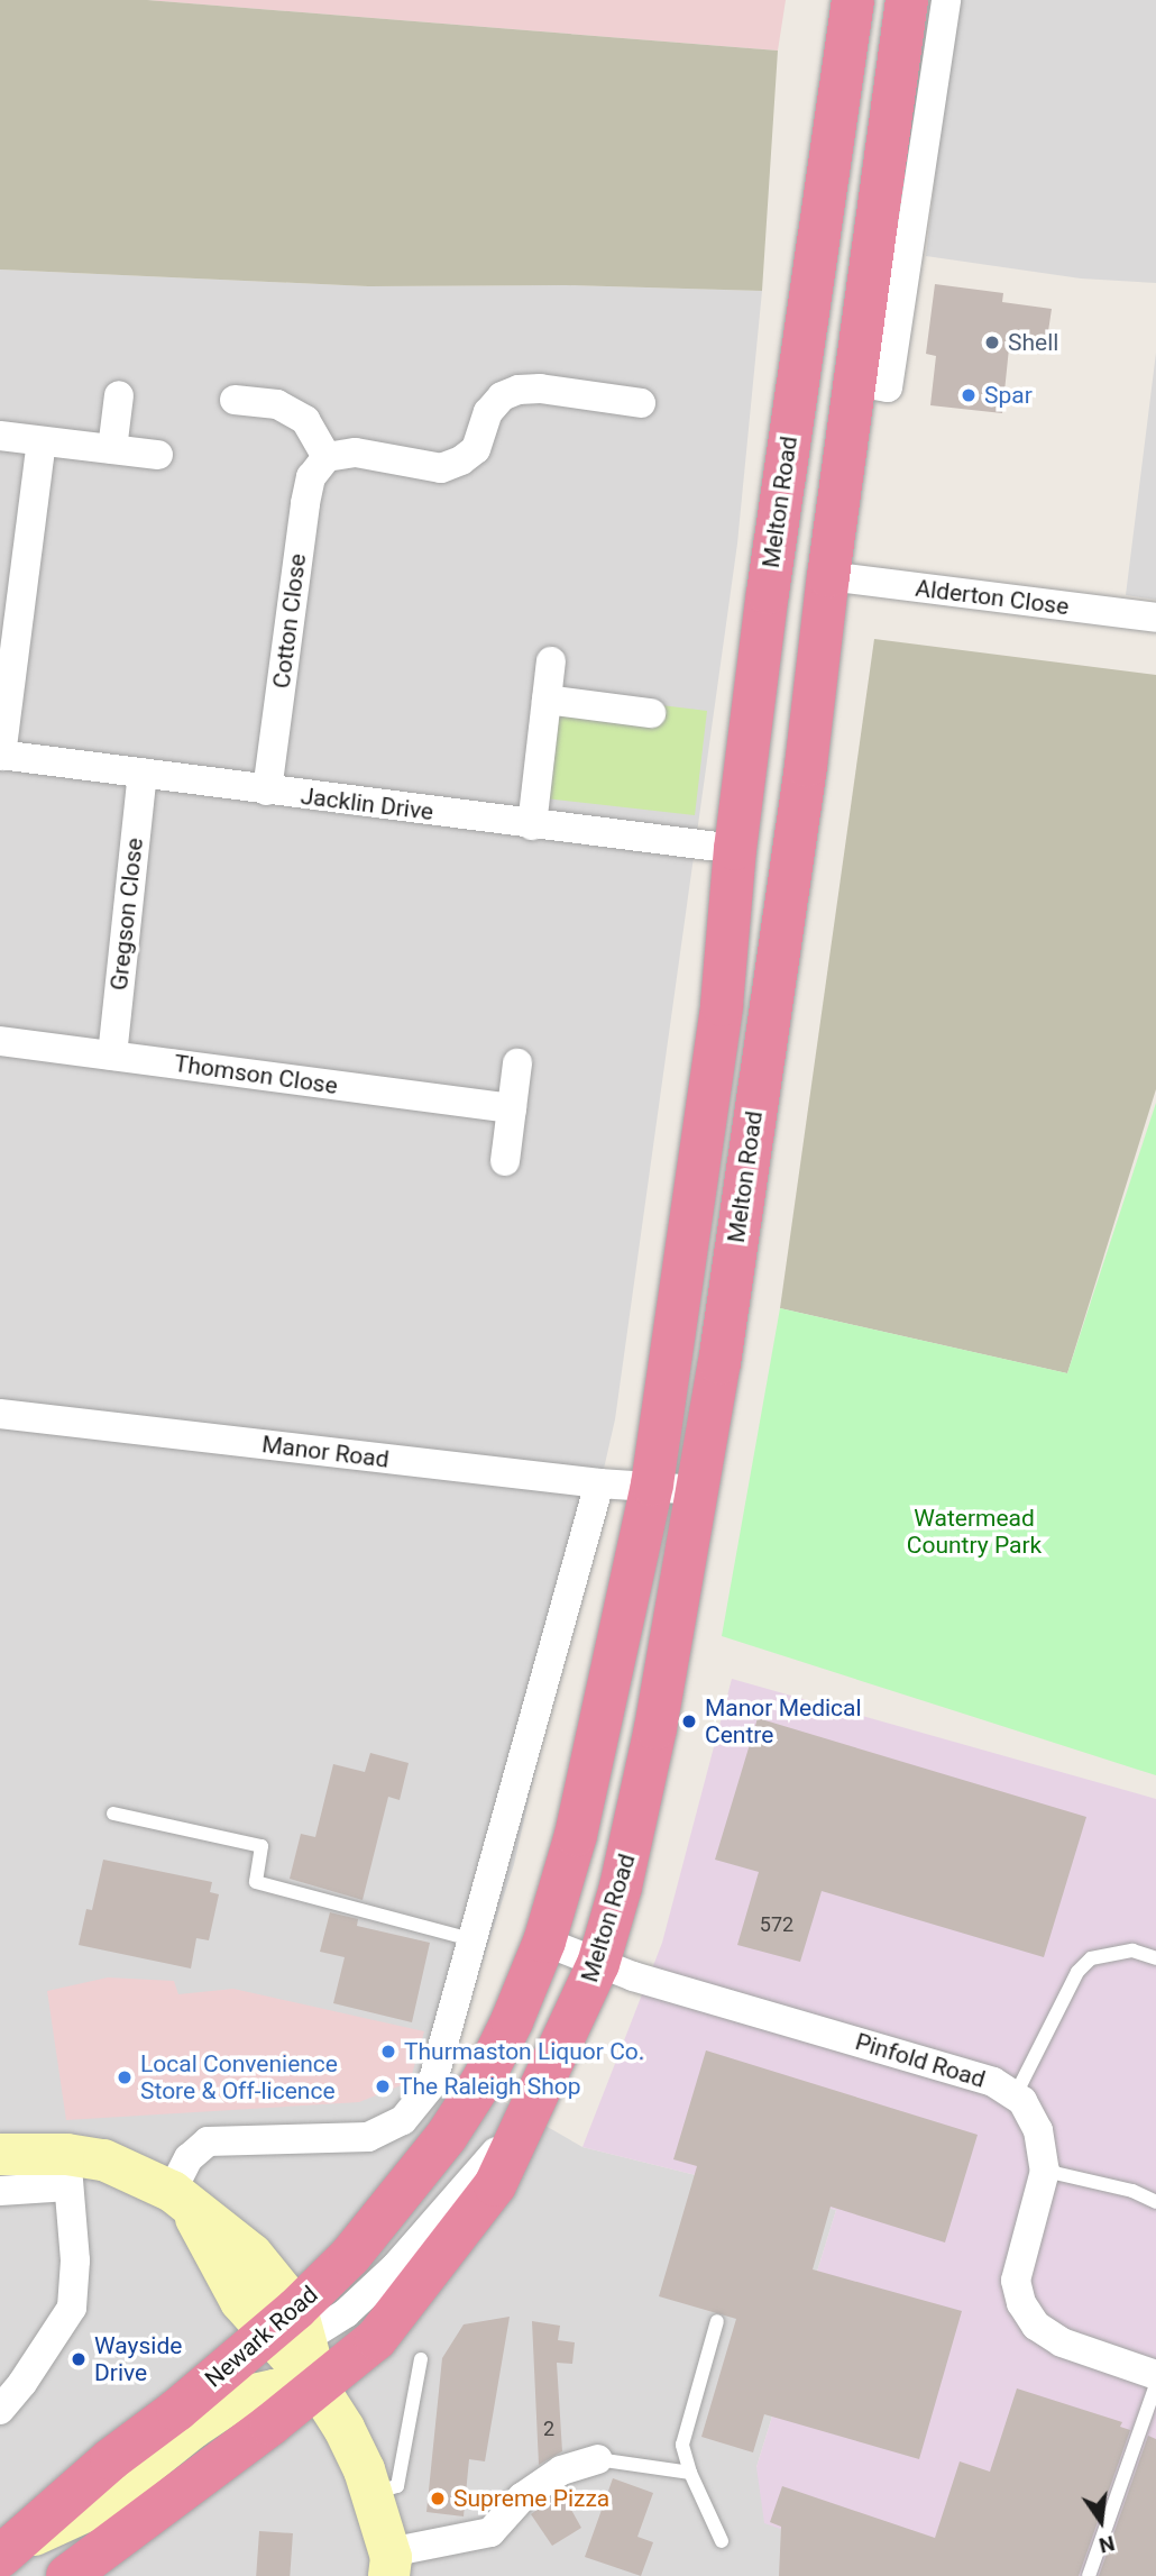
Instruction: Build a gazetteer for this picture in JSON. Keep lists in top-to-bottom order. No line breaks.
{"streets":{"highway":["Melton Road","Newark Road"],"street":["Alderton Close","Cotton Close","Jacklin Drive","Gregson Close","Thomson Close","Manor Road","Pinfold Road"]},"crossings":[["Melton Road","Alderton Close"],["Melton Road","Jacklin Drive"],["Melton Road","Manor Road"],["Melton Road","Pinfold Road"],["Melton Road","Newark Road"],["Cotton Close","Jacklin Drive"],["Jacklin Drive","Gregson Close"],["Gregson Close","Thomson Close"]],"parks":["Watermead Country Park"],"places":["Shell","Spar","Manor Medical Centre","Thurmaston Liquor Co.","Local Convenience Store & Off-licence","The Raleigh Shop","Wayside Drive","Supreme Pizza"],"house_numbers":["572","2"],"north":"bottom"}
